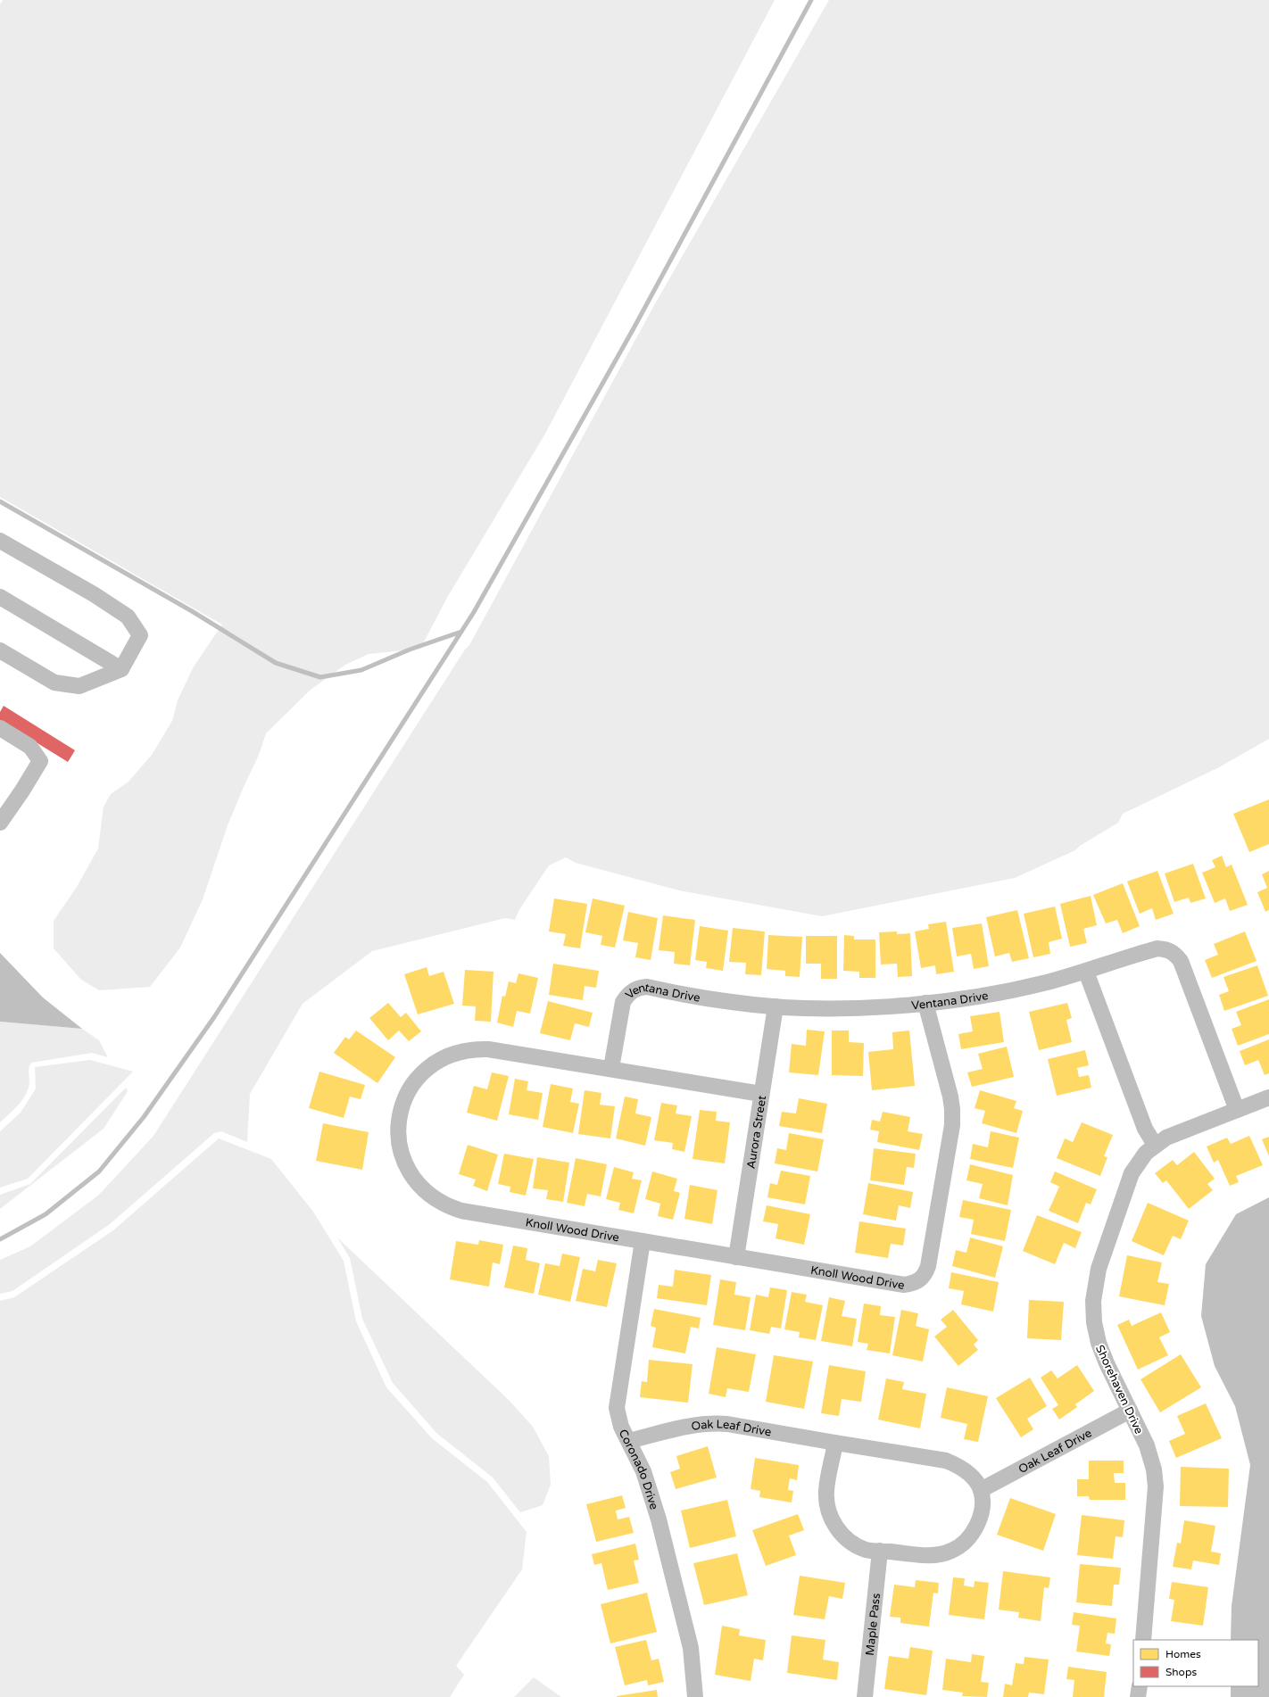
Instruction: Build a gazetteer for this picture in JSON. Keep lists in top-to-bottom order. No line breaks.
{"streets":{"street":["Ventana Drive","Aurora Street","Knoll Wood Drive","Shorehaven Drive","Oak Leaf Drive","Coronado Drive","Maple Pass"]},"crossings":[["Ventana Drive","Aurora Street"],["Ventana Drive","Knoll Wood Drive"],["Ventana Drive","Shorehaven Drive"],["Aurora Street","Knoll Wood Drive"],["Knoll Wood Drive","Coronado Drive"],["Shorehaven Drive","Oak Leaf Drive"],["Oak Leaf Drive","Coronado Drive"]],"legend":["Homes","Shops"]}
